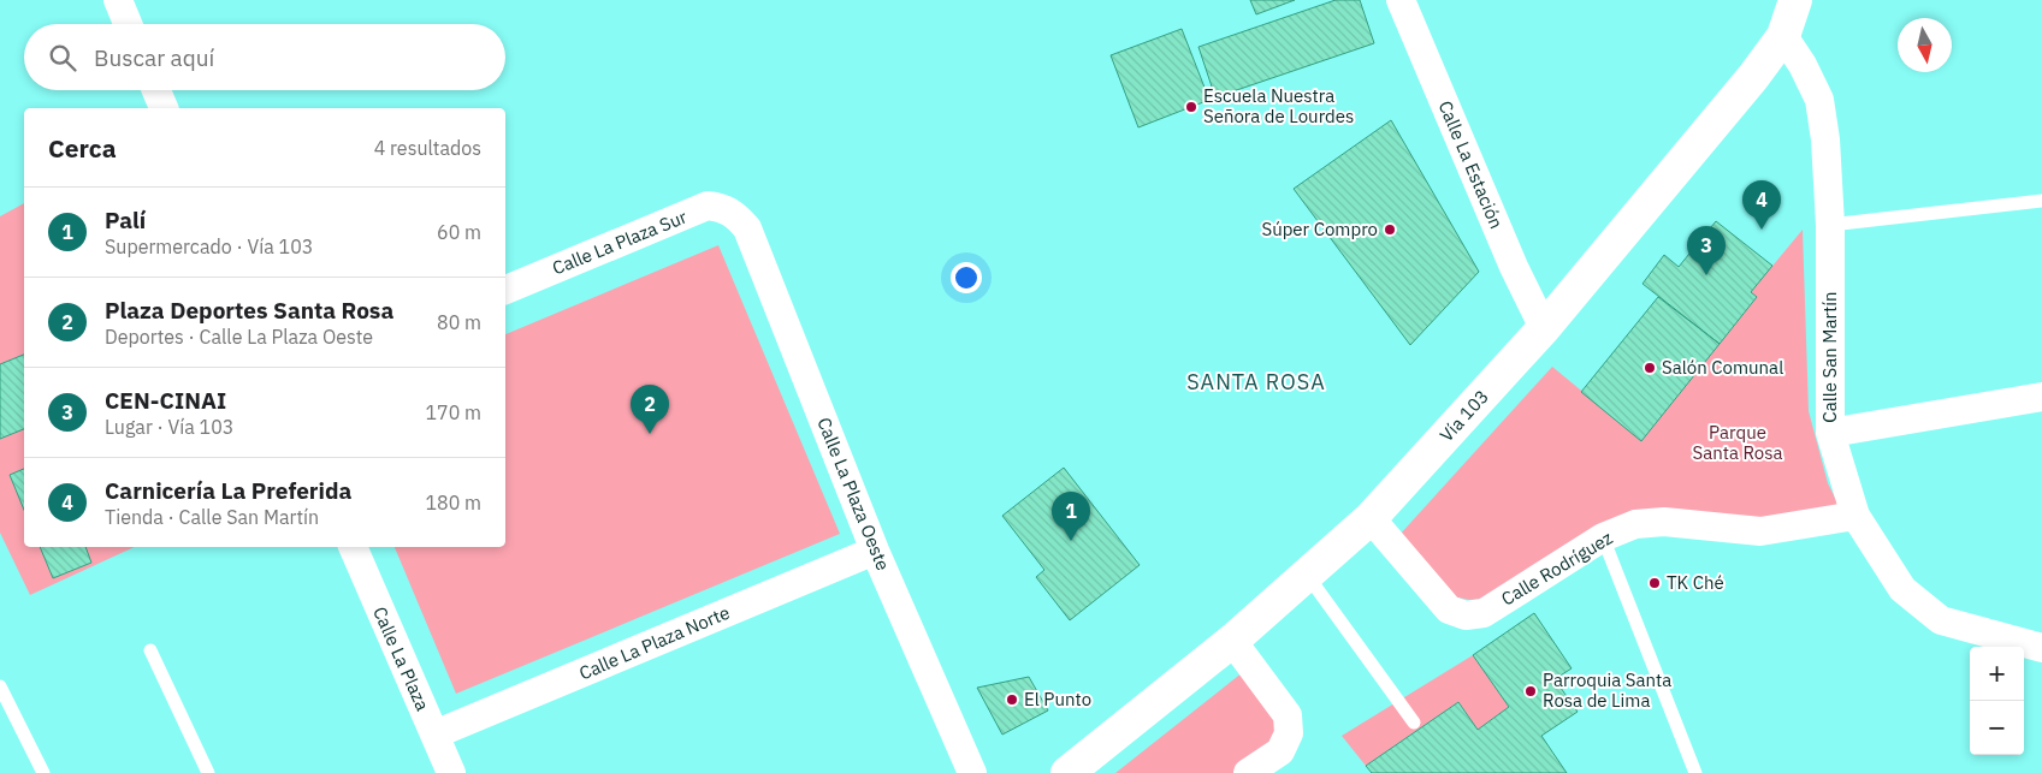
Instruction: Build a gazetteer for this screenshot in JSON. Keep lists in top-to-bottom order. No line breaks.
{"streets":{"main road":["Vía 103"],"street":["Calle La Estación","Calle La Plaza Sur","Calle San Martín","Calle La Plaza Oeste","Calle Rodríguez","Calle La Plaza Norte","Calle La Plaza"]},"crossings":[["Calle La Estación","Vía 103"],["Calle La Plaza Sur","Calle La Plaza Oeste"],["Calle San Martín","Vía 103"],["Calle San Martín","Calle Rodríguez"],["Vía 103","Calle Rodríguez"],["Calle La Plaza Oeste","Calle La Plaza Norte"],["Calle La Plaza Norte","Calle La Plaza"]],"districts":["SANTA ROSA"],"parks":["Parque Santa Rosa"],"places":["Escuela Nuestra Señora de Lourdes","Súper Compro","Salón Comunal","TK Ché","Parroquia Santa Rosa de Lima","El Punto"],"north":"bottom","page":{"search":"Buscar aquí","heading":["Cerca","4 resultados"],"pins":["4","3","2","1"],"list":[{"mark":"1","name":"Palí","note":"Supermercado · Vía 103","value":"60 m"},{"mark":"2","name":"Plaza Deportes Santa Rosa","note":"Deportes · Calle La Plaza Oeste","value":"80 m"},{"mark":"3","name":"CEN-CINAI","note":"Lugar · Vía 103","value":"170 m"},{"mark":"4","name":"Carnicería La Preferida","note":"Tienda · Calle San Martín","value":"180 m"}],"map_buttons":["+","−"]}}
